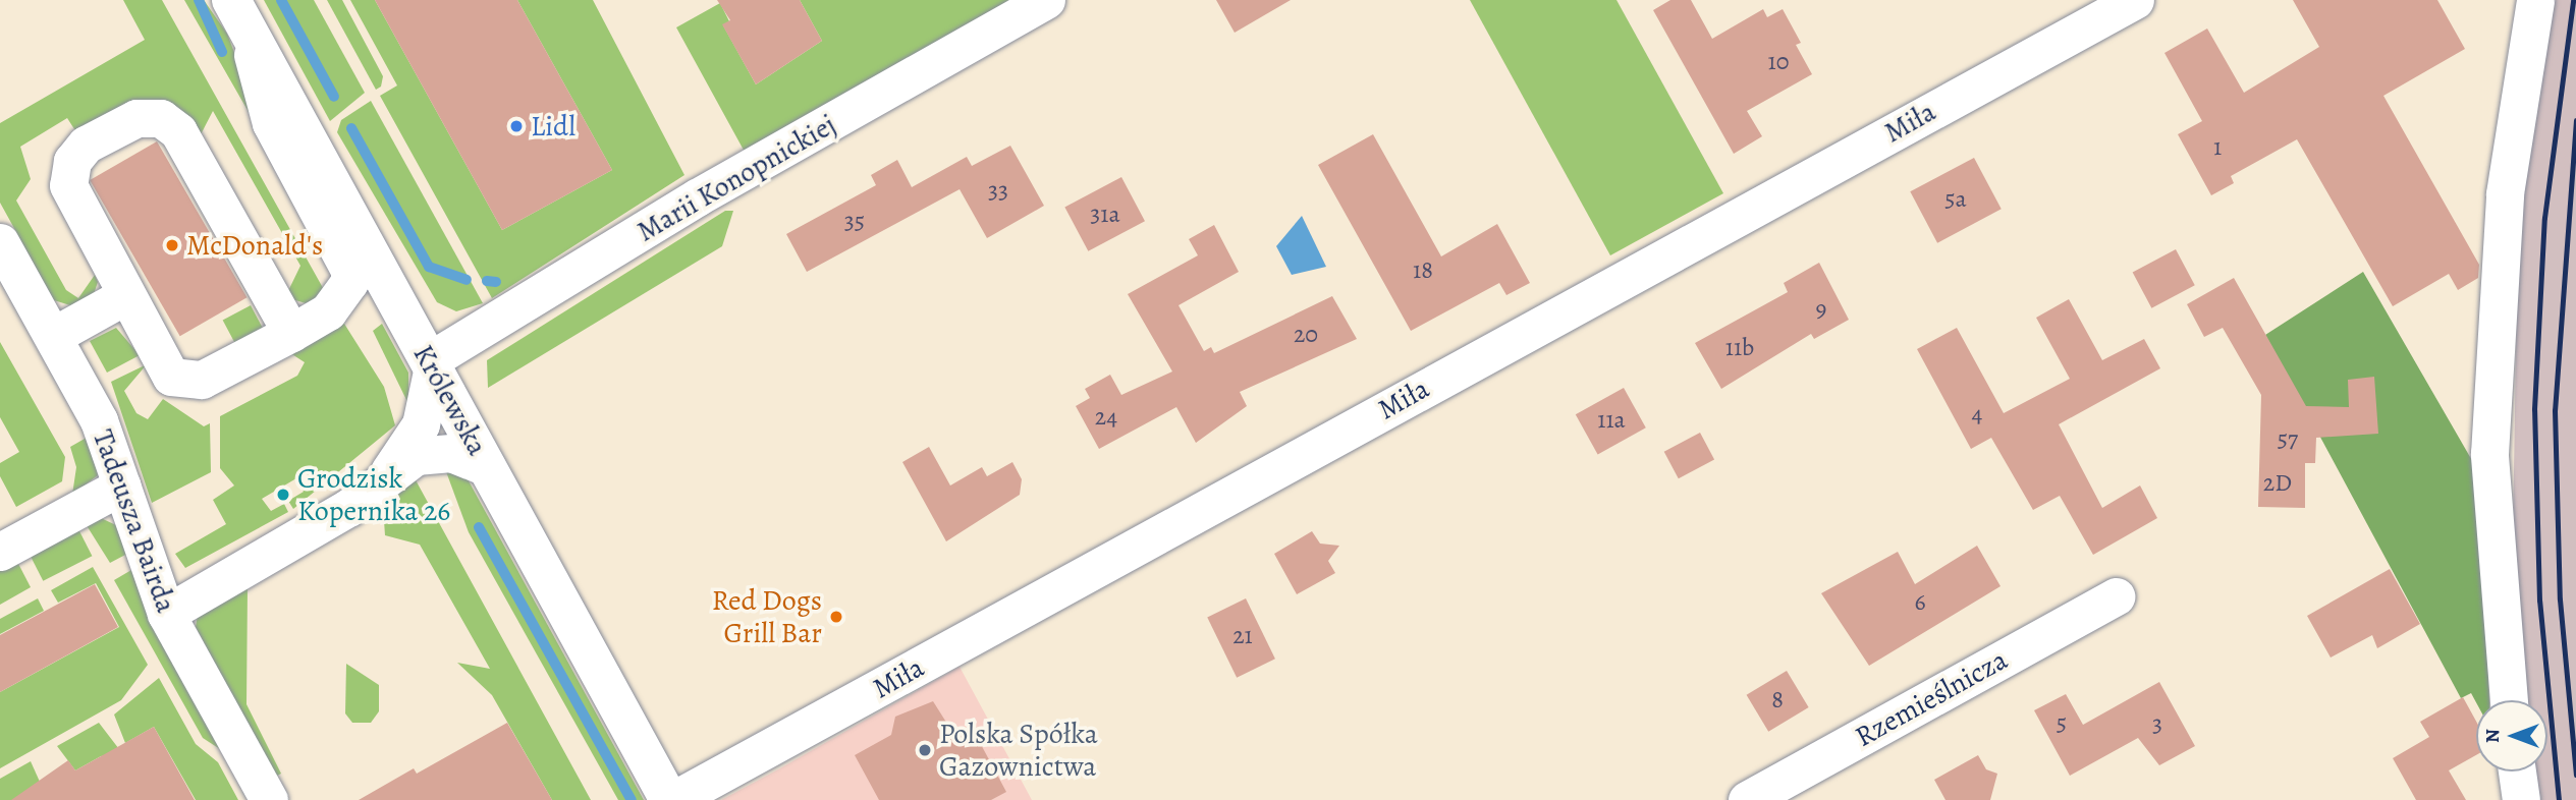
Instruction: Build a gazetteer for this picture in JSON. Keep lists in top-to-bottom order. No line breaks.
{"streets":{"main road":["Królewska"],"street":["Miła","Marii Konopnickiej","Tadeusza Bairda","Rzemieślnicza"]},"crossings":[["Miła","Królewska"],["Marii Konopnickiej","Królewska"]],"places":["Lidl","McDonald's","Grodzisk Kopernika 26","Red Dogs Grill Bar","Polska Spółka Gazownictwa"],"house_numbers":["10","1","33","5a","31a","35","18","9","20","11b","4","24","11a","57","2D","6","21","8","5","3"],"north":"left"}
